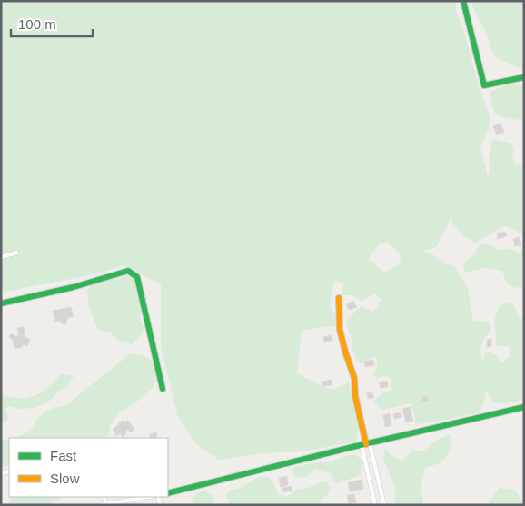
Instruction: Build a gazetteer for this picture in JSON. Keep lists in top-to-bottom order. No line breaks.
{"legend":["Fast","Slow"],"scale_bar":"100 m"}
